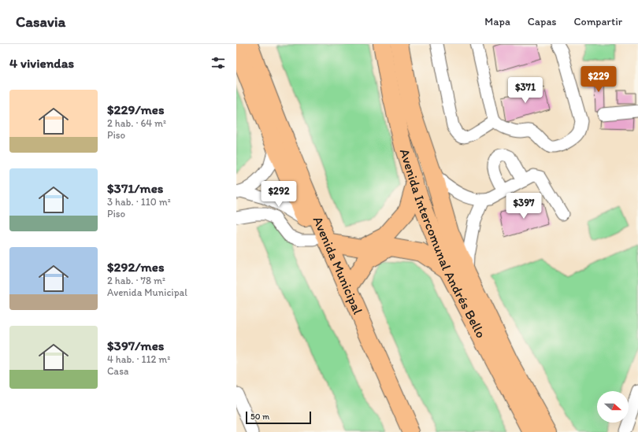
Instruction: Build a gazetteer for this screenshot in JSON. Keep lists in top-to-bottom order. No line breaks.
{"streets":{"highway":["Avenida Intercomunal Andrés Bello","Avenida Municipal"]},"scale_bar":"50 m","north":"right","page":{"header":"Casavia","nav":["Mapa","Capas","Compartir"],"heading":"4 viviendas","price":["$229","$371","$292","$397"],"list":[{"name":"$229/mes","note":"2 hab. · 64 m² · Piso"},{"name":"$371/mes","note":"3 hab. · 110 m² · Piso"},{"name":"$292/mes","note":"2 hab. · 78 m² · Avenida Municipal"},{"name":"$397/mes","note":"4 hab. · 112 m² · Casa"}],"scale":"50 m"}}
